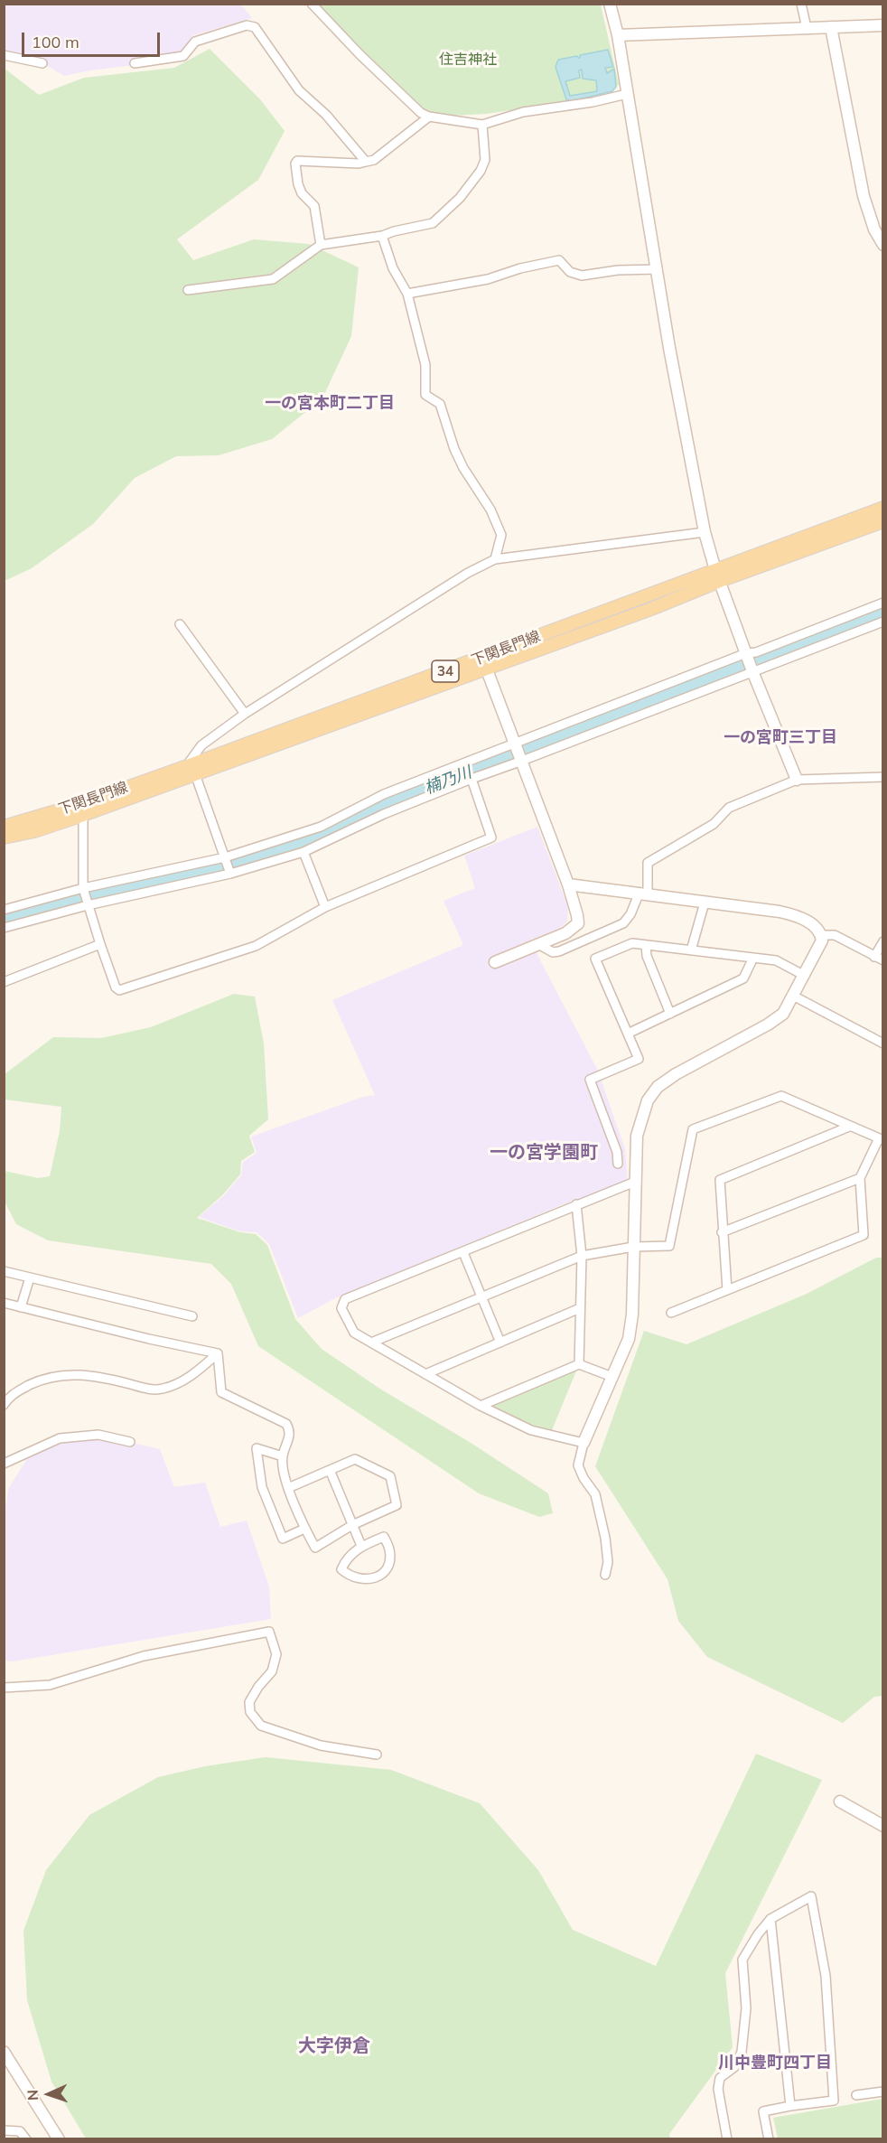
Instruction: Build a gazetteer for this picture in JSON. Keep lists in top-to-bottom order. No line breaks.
{"streets":{"main road":["下関長門線","34"]},"districts":["一の宮本町二丁目","一の宮町三丁目","一の宮学園町","大字伊倉","川中豊町四丁目"],"water":["楠乃川"],"parks":["住吉神社"],"scale_bar":"100 m","north":"left"}
